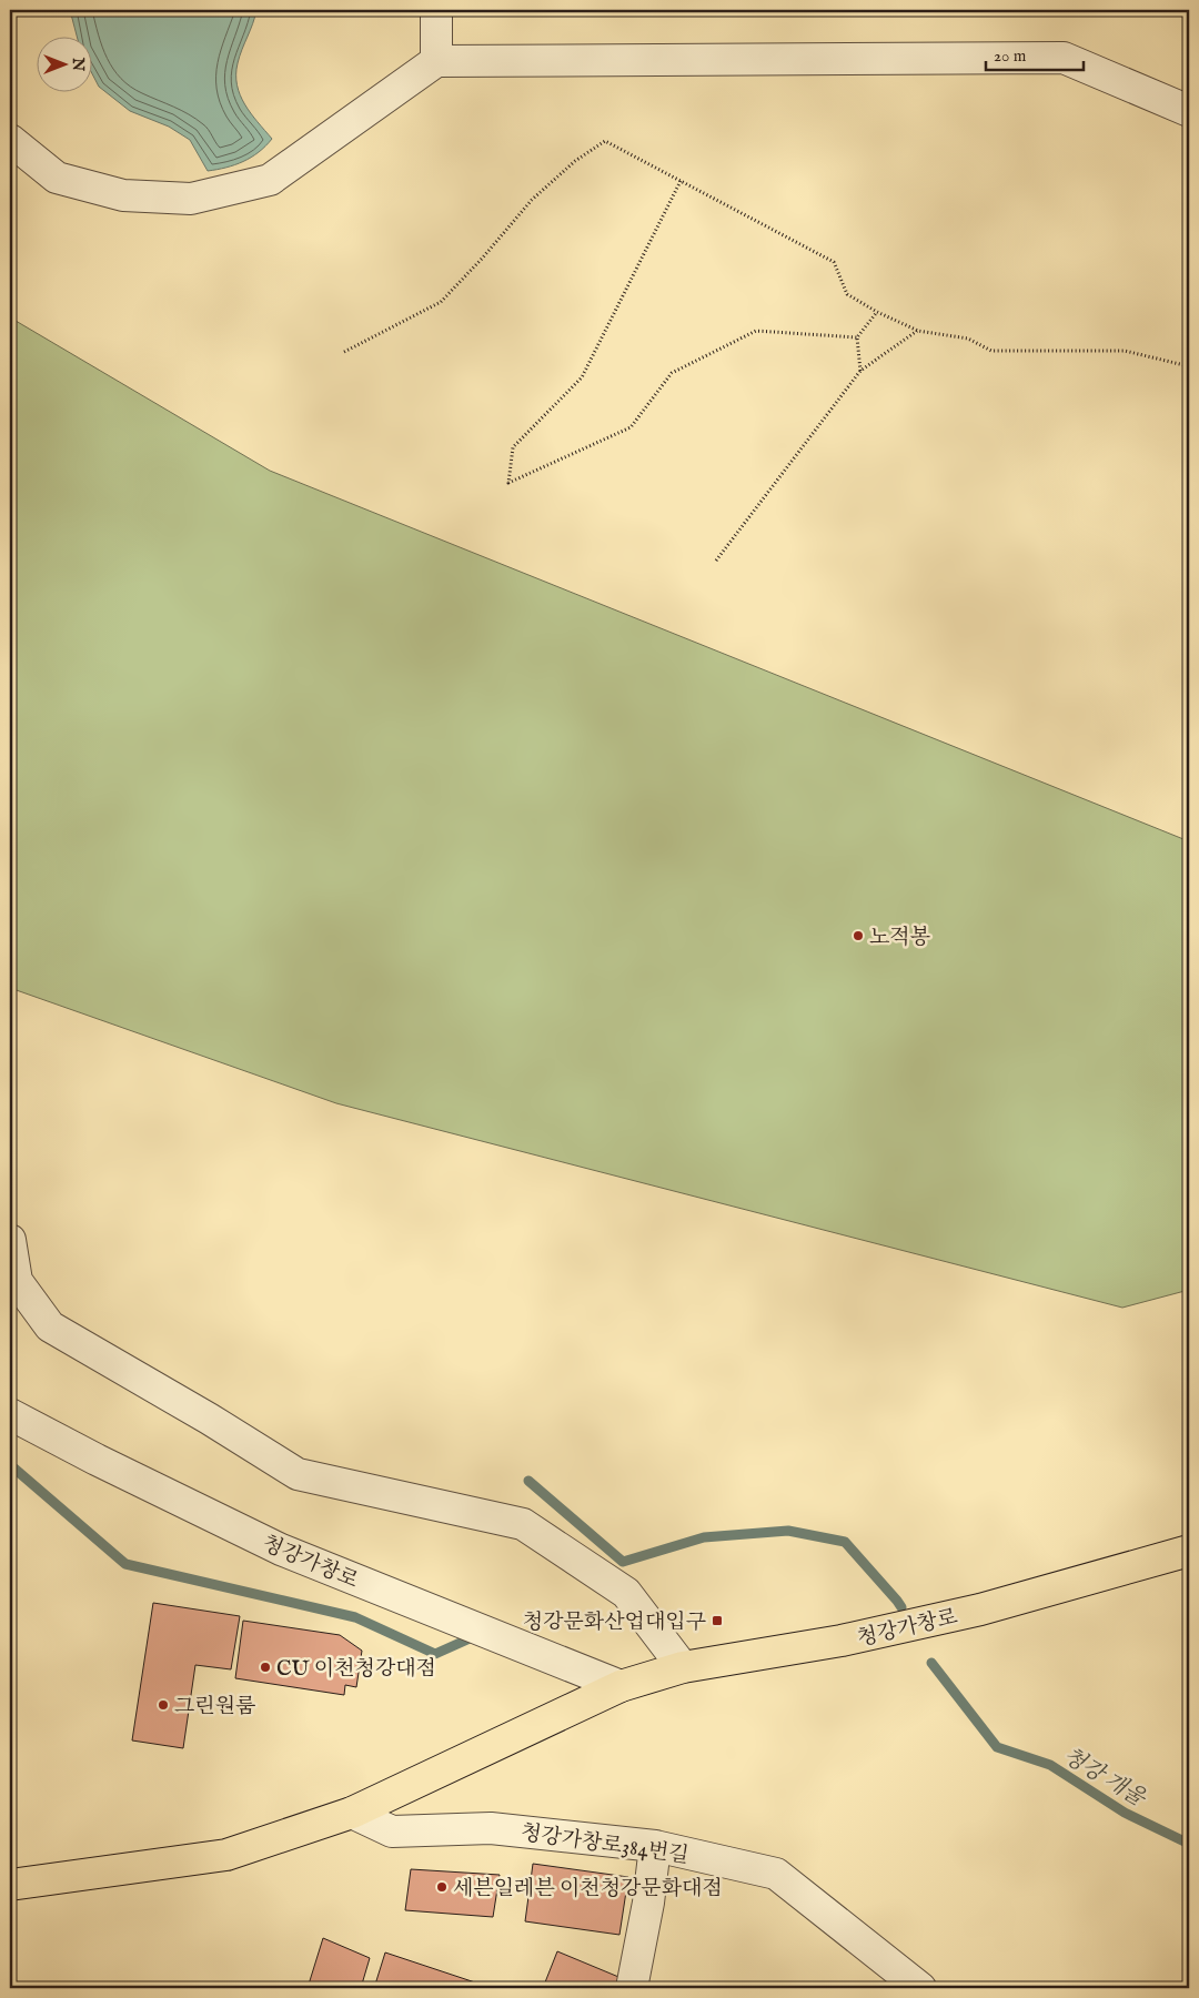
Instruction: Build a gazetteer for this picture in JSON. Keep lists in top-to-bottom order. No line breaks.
{"streets":{"main road":["청강가창로"],"street":["청강가창로384번길"]},"crossings":[["청강가창로","청강가창로384번길"]],"water":["청강 개울"],"places":{"other":["노적봉","CU 이천청강대점","그린원룸","세븐일레븐 이천청강문화대점"],"transit":["청강문화산업대입구"]},"scale_bar":"20 m","north":"right"}
